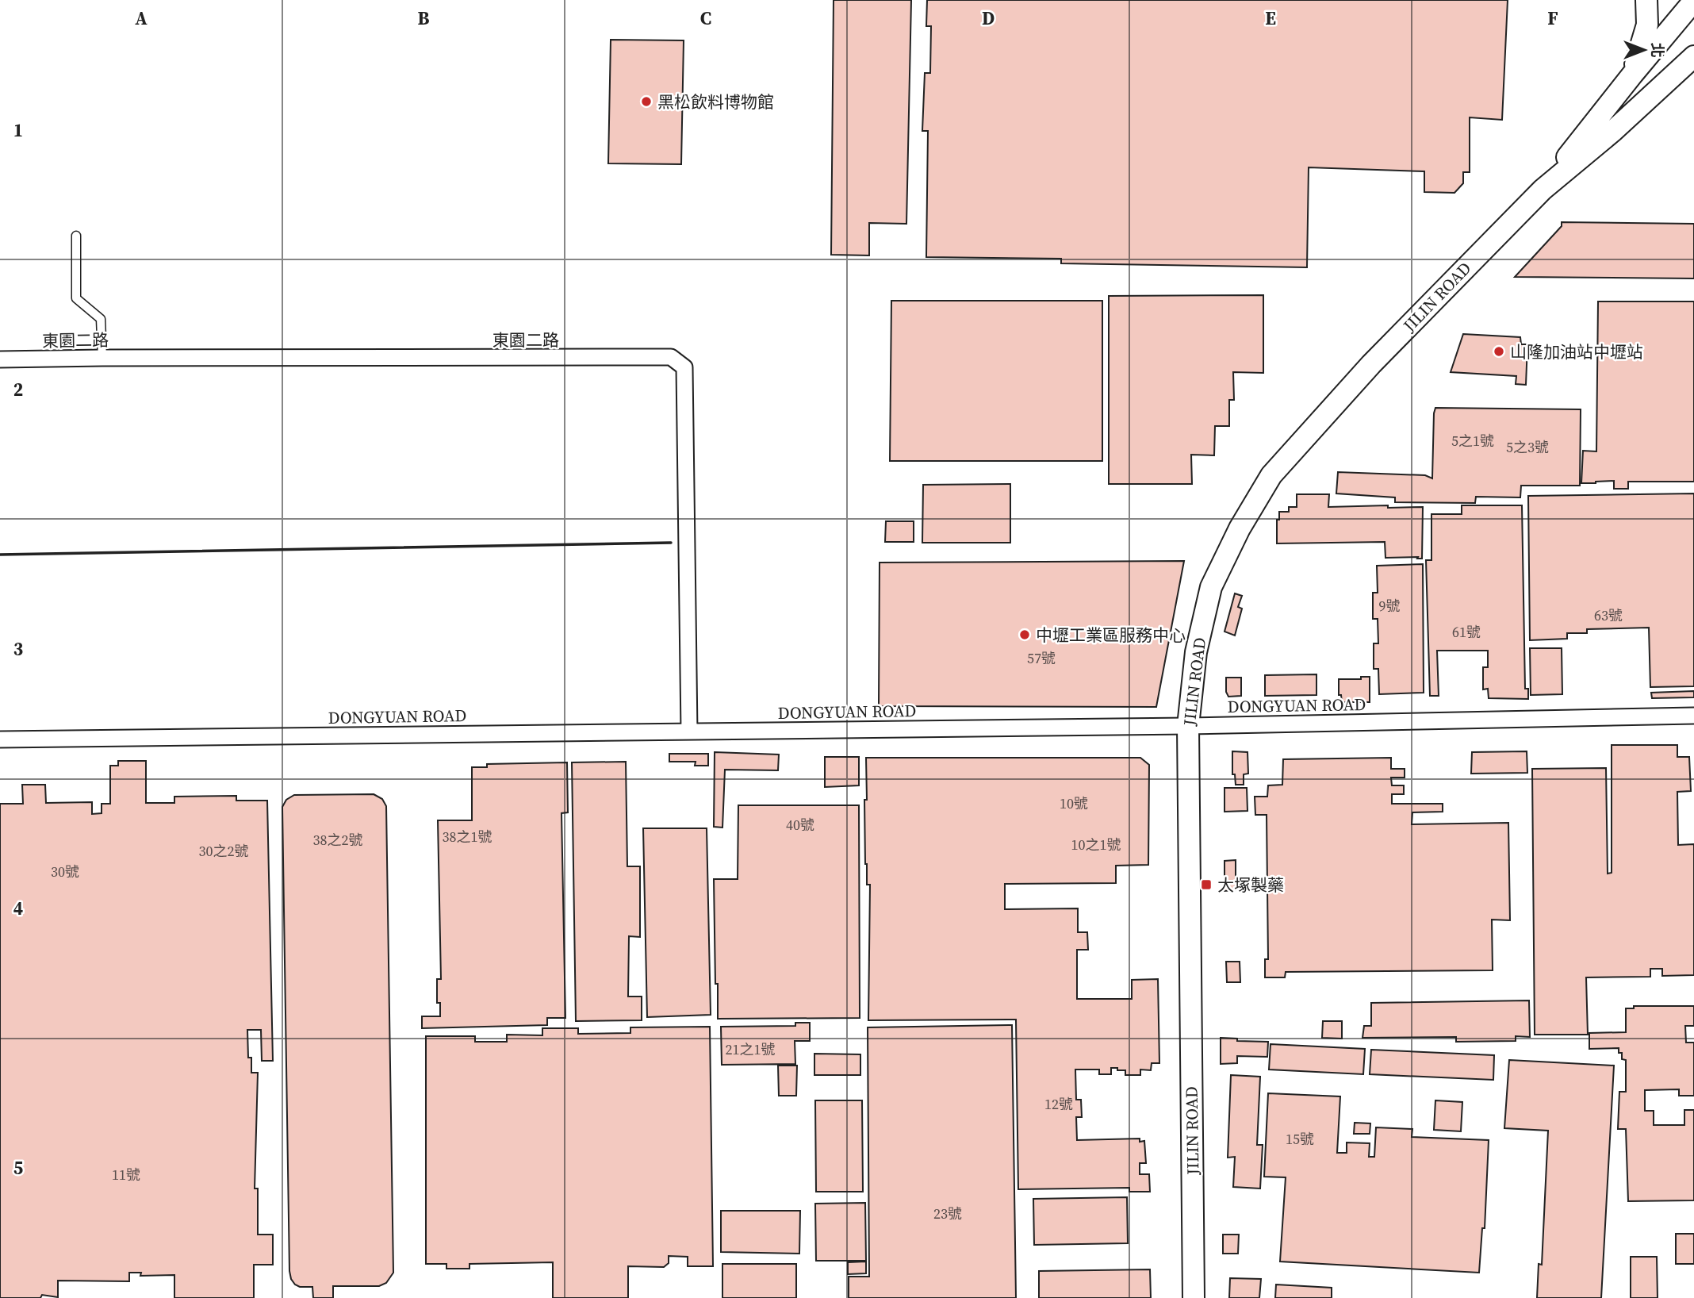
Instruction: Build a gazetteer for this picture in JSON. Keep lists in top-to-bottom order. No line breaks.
{"streets":{"street":["JILIN ROAD","東園二路","DONGYUAN ROAD"]},"crossings":[["JILIN ROAD","DONGYUAN ROAD"],["東園二路","DONGYUAN ROAD"]],"places":{"other":["黑松飲料博物館","山隆加油站中壢站","中壢工業區服務中心"],"transit":["大塚製藥"]},"house_numbers":["5之1號","5之3號","9號","63號","61號","57號","10號","40號","38之1號","38之2號","10之1號","30之2號","30號","21之1號","12號","15號","11號","23號"],"north":"right","grid":{"columns":["A","B","C","D","E","F"],"rows":["1","2","3","4","5"]}}
